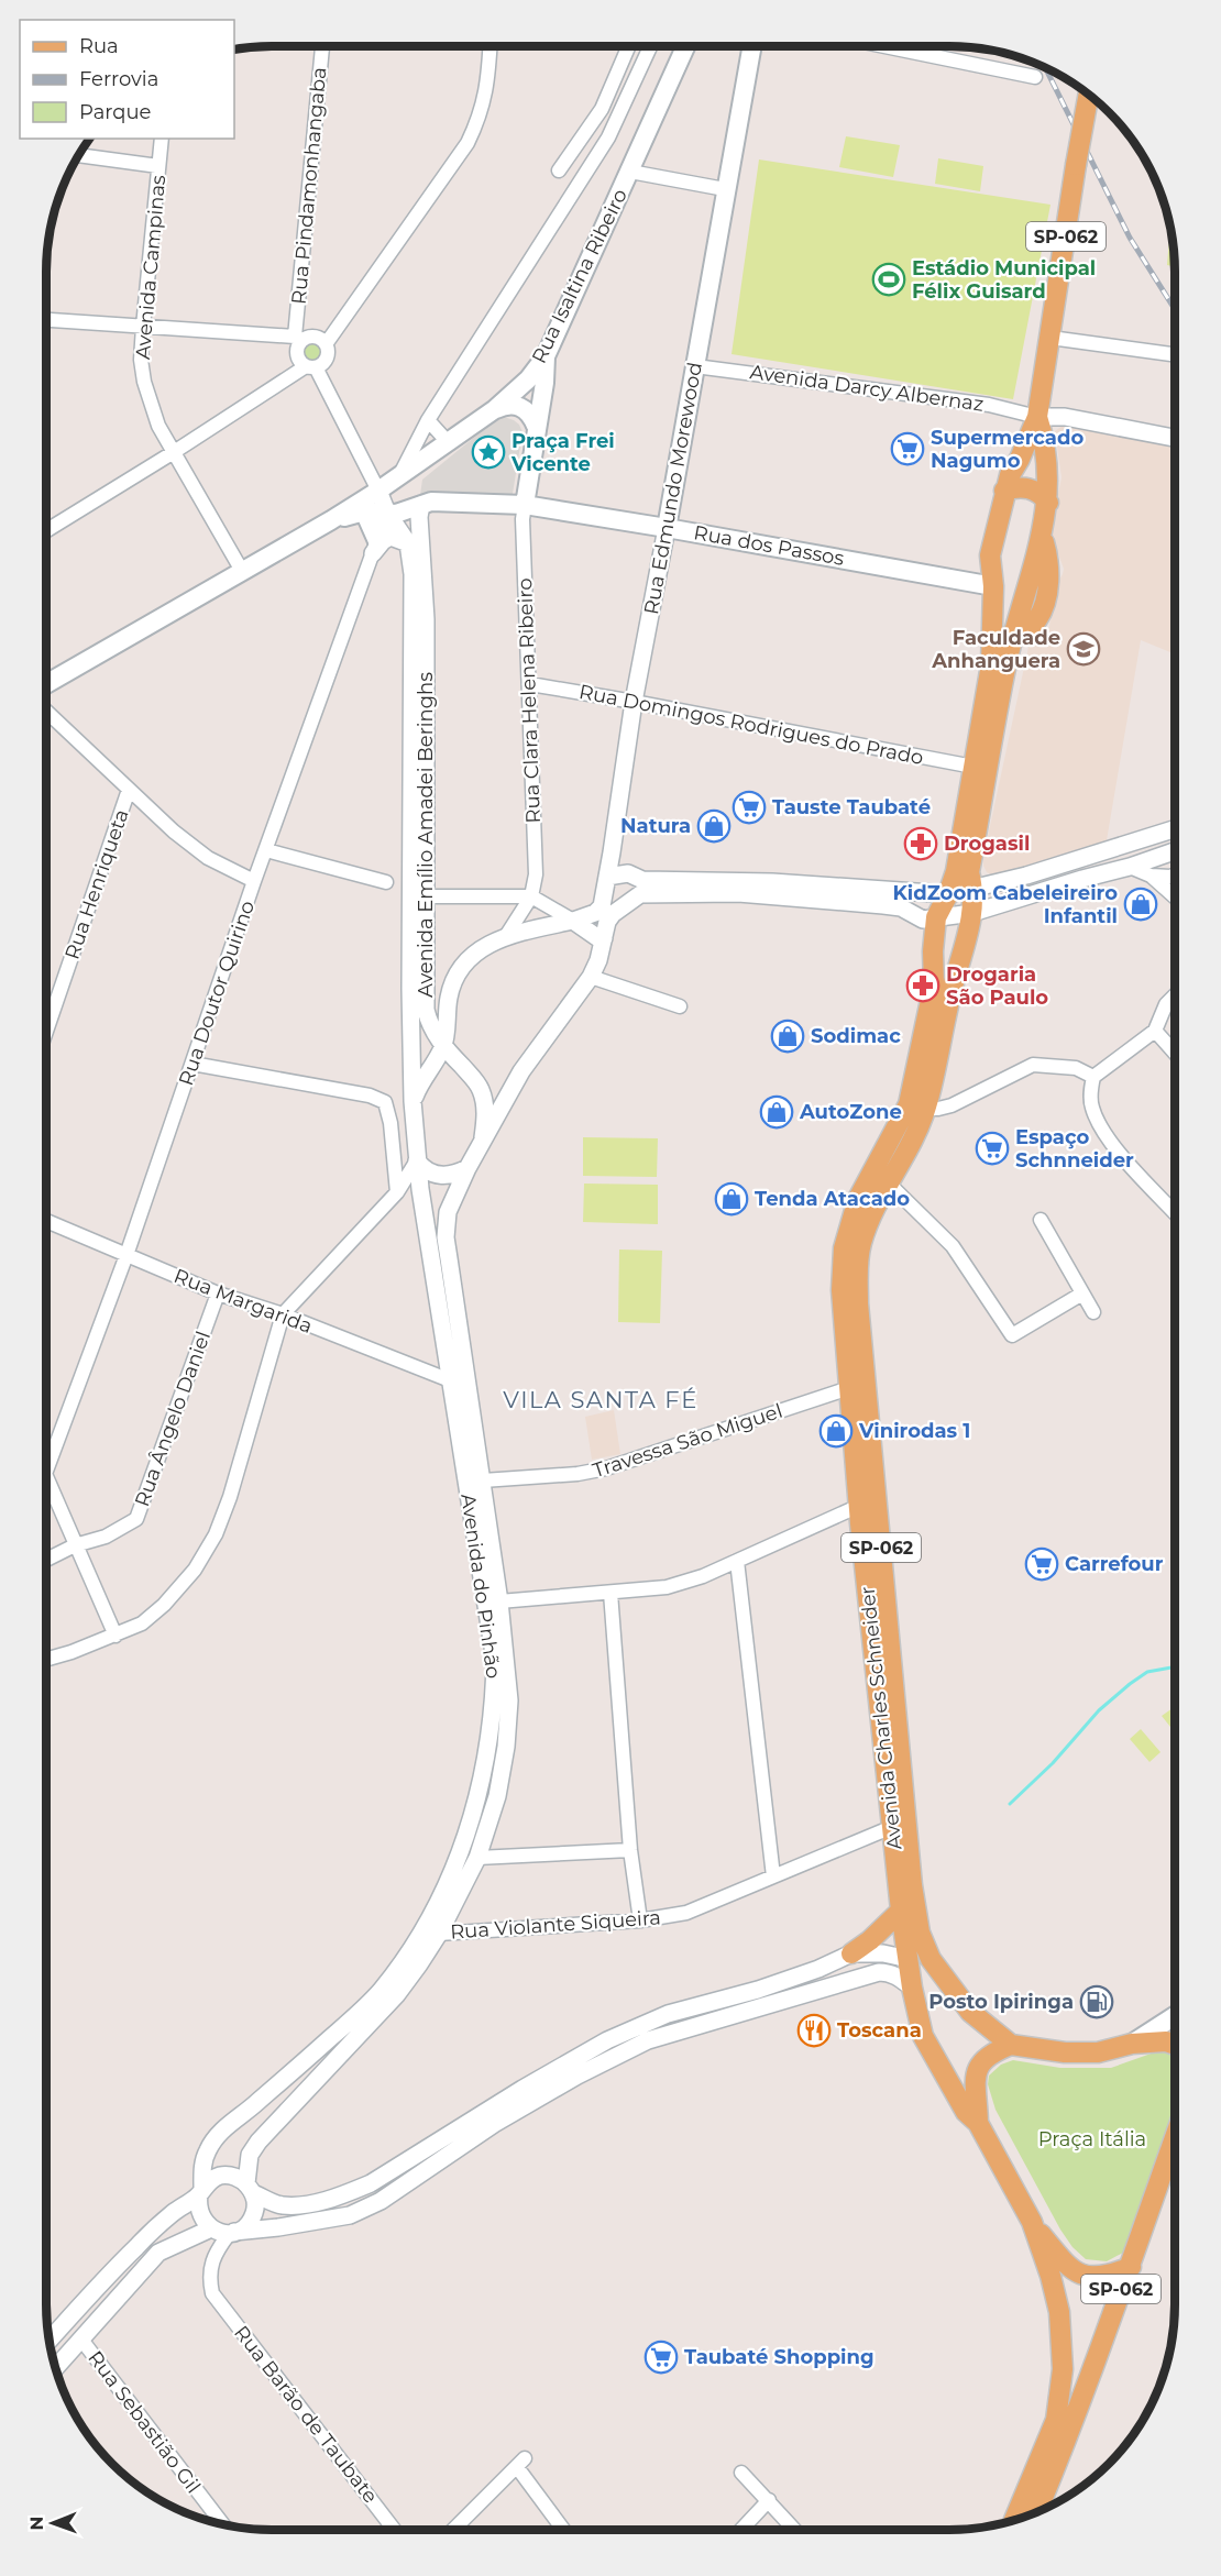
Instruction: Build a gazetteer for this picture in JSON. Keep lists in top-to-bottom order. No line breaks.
{"streets":{"main road":["SP-062","Rua Isaltina Ribeiro","Rua Edmundo Morewood","Rua dos Passos","Avenida Charles Schneider"],"street":["Rua Pindamonhangaba","Avenida Campinas","Avenida Darcy Albernaz","Rua Clara Helena Ribeiro","Rua Domingos Rodrigues do Prado","Avenida Emílio Amadei Beringhs","Rua Henriqueta","Rua Doutor Quirino","Rua Margarida","Rua Ângelo Daniel","Travessa São Miguel","Avenida do Pinhão","Rua Violante Siqueira","Rua Barão de Taubate","Rua Sebastião Gil"]},"crossings":[["Rua Pindamonhangaba","Rua Isaltina Ribeiro"],["Rua Pindamonhangaba","Rua dos Passos"],["Rua Pindamonhangaba","Rua Doutor Quirino"],["SP-062","Avenida Charles Schneider"],["Rua Isaltina Ribeiro","Rua dos Passos"],["Avenida Darcy Albernaz","Rua Edmundo Morewood"],["Avenida Darcy Albernaz","Avenida Charles Schneider"],["Rua Edmundo Morewood","Rua dos Passos"],["Rua Edmundo Morewood","Rua Domingos Rodrigues do Prado"],["Rua dos Passos","Rua Clara Helena Ribeiro"],["Rua dos Passos","Avenida Emílio Amadei Beringhs"],["Rua dos Passos","Rua Doutor Quirino"],["Rua dos Passos","Avenida Charles Schneider"],["Rua Clara Helena Ribeiro","Rua Domingos Rodrigues do Prado"],["Rua Domingos Rodrigues do Prado","Avenida Charles Schneider"],["Avenida Emílio Amadei Beringhs","Avenida do Pinhão"],["Rua Doutor Quirino","Rua Margarida"],["Rua Margarida","Rua Ângelo Daniel"],["Rua Margarida","Avenida do Pinhão"],["Travessa São Miguel","Avenida Charles Schneider"],["Avenida do Pinhão","Rua Barão de Taubate"],["Avenida Charles Schneider","Rua Violante Siqueira"]],"districts":["VILA SANTA FÉ"],"parks":["Praça Itália"],"places":{"sports":["Estádio Municipal Félix Guisard"],"supermarket":["Supermercado Nagumo","Tauste Taubaté","Espaço Schnneider","Carrefour","Taubaté Shopping"],"place":["Praça Frei Vicente"],"school or university":["Faculdade Anhanguera"],"shop":["Natura","KidZoom Cabeleireiro Infantil","Sodimac","AutoZone","Tenda Atacado","Vinirodas 1"],"pharmacy":["Drogasil","Drogaria São Paulo"],"fuel station":["Posto Ipiringa"],"restaurant":["Toscana"]},"legend":["Rua","Ferrovia","Parque"],"north":"left"}
